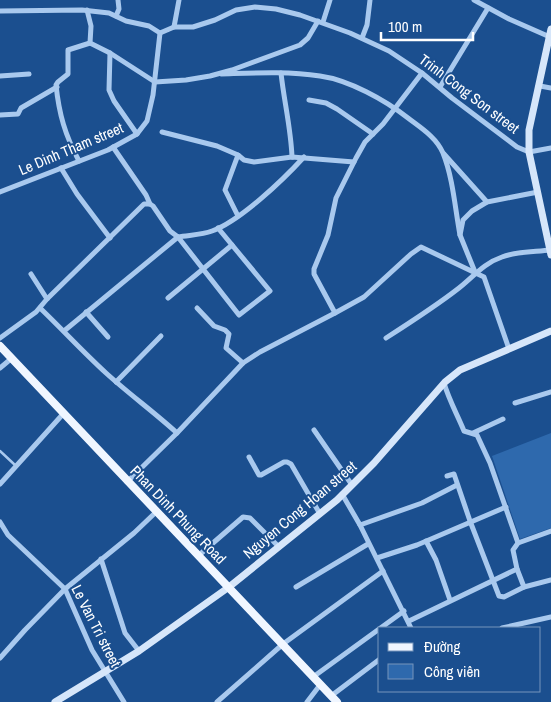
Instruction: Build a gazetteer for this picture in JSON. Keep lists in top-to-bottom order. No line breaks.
{"streets":{"main road":["Nguyen Cong Hoan street","Phan Dinh Phung Road"],"street":["Trinh Cong Son street","Le Dinh Tham street","Le Van Tri street"]},"crossings":[["Trinh Cong Son street","Le Dinh Tham street"],["Nguyen Cong Hoan street","Phan Dinh Phung Road"],["Nguyen Cong Hoan street","Le Van Tri street"]],"legend":["Đường","Công viên"],"scale_bar":"100 m"}
